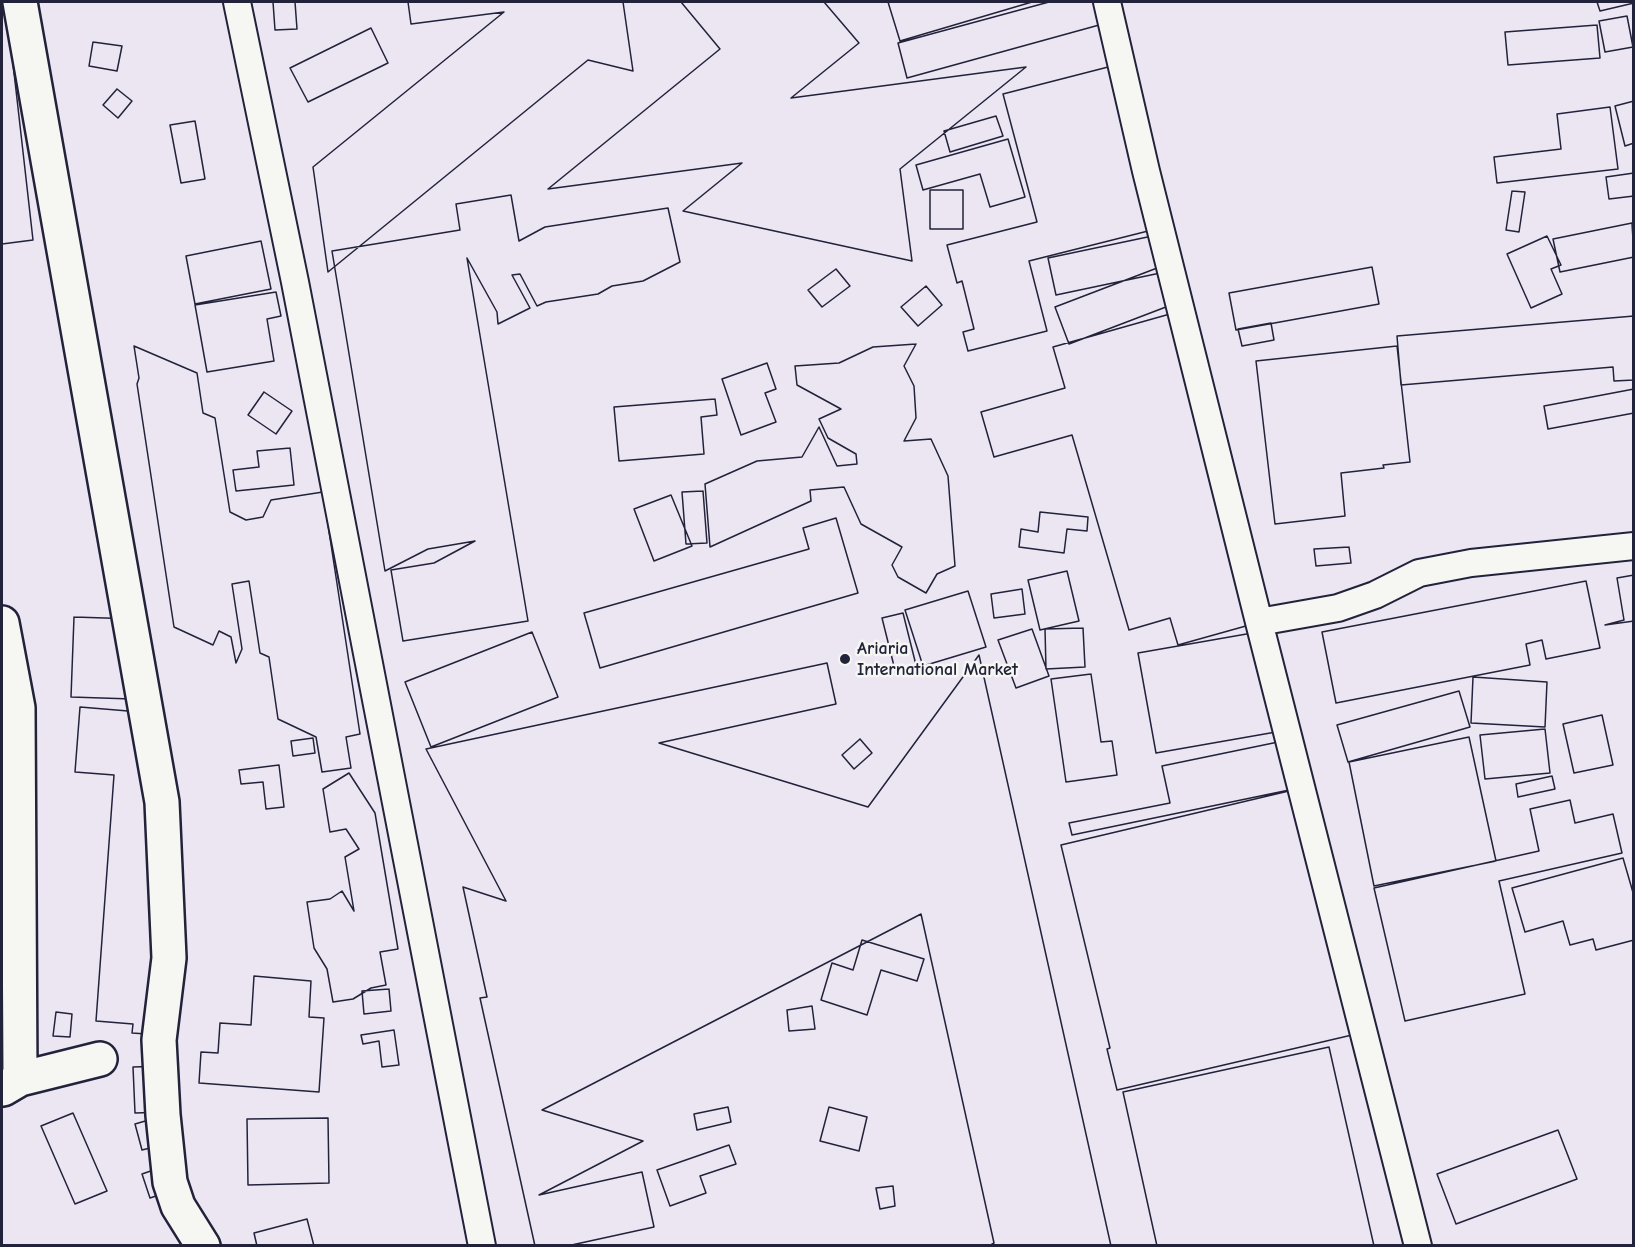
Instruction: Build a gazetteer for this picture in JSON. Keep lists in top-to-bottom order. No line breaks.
{"places":["Ariaria International Market"]}
